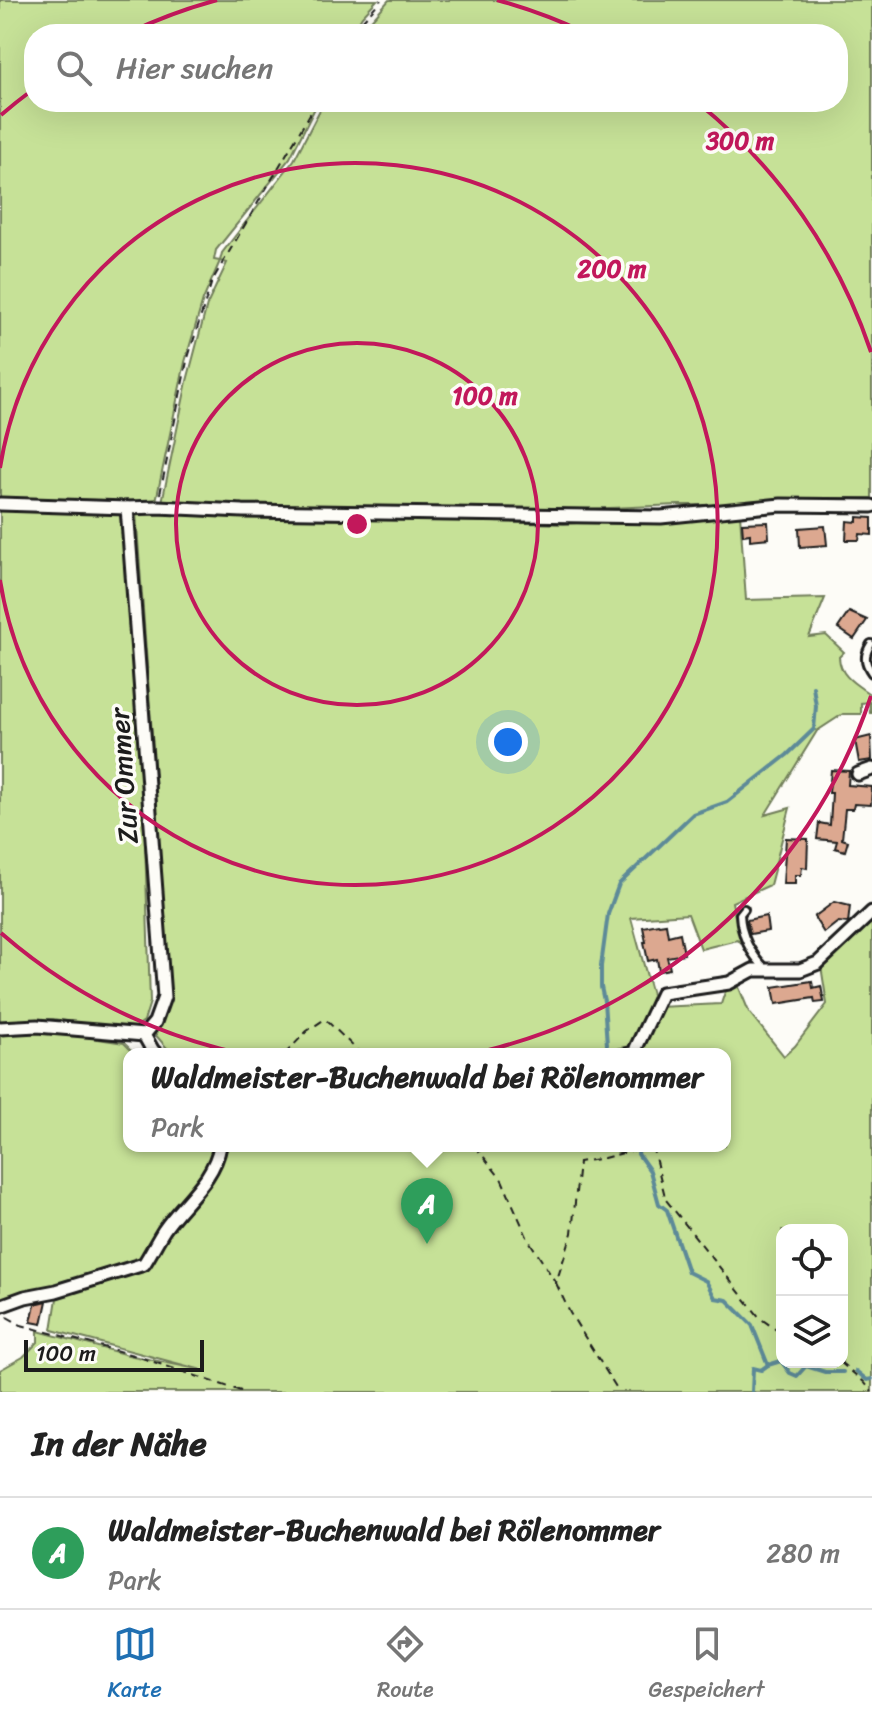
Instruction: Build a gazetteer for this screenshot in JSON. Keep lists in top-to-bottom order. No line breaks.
{"streets":{"street":["Zur Ommer"]},"scale_bar":"100 m","page":{"search":"Hier suchen","popup":["Waldmeister-Buchenwald bei Rölenommer","Park"],"pins":"A","scale":"100 m","heading":"In der Nähe","list":[{"mark":"A","name":"Waldmeister-Buchenwald bei Rölenommer","note":"Park","value":"280 m"}],"nav":["Karte","Route","Gespeichert"]},"rings":["300 m","200 m","100 m"]}
